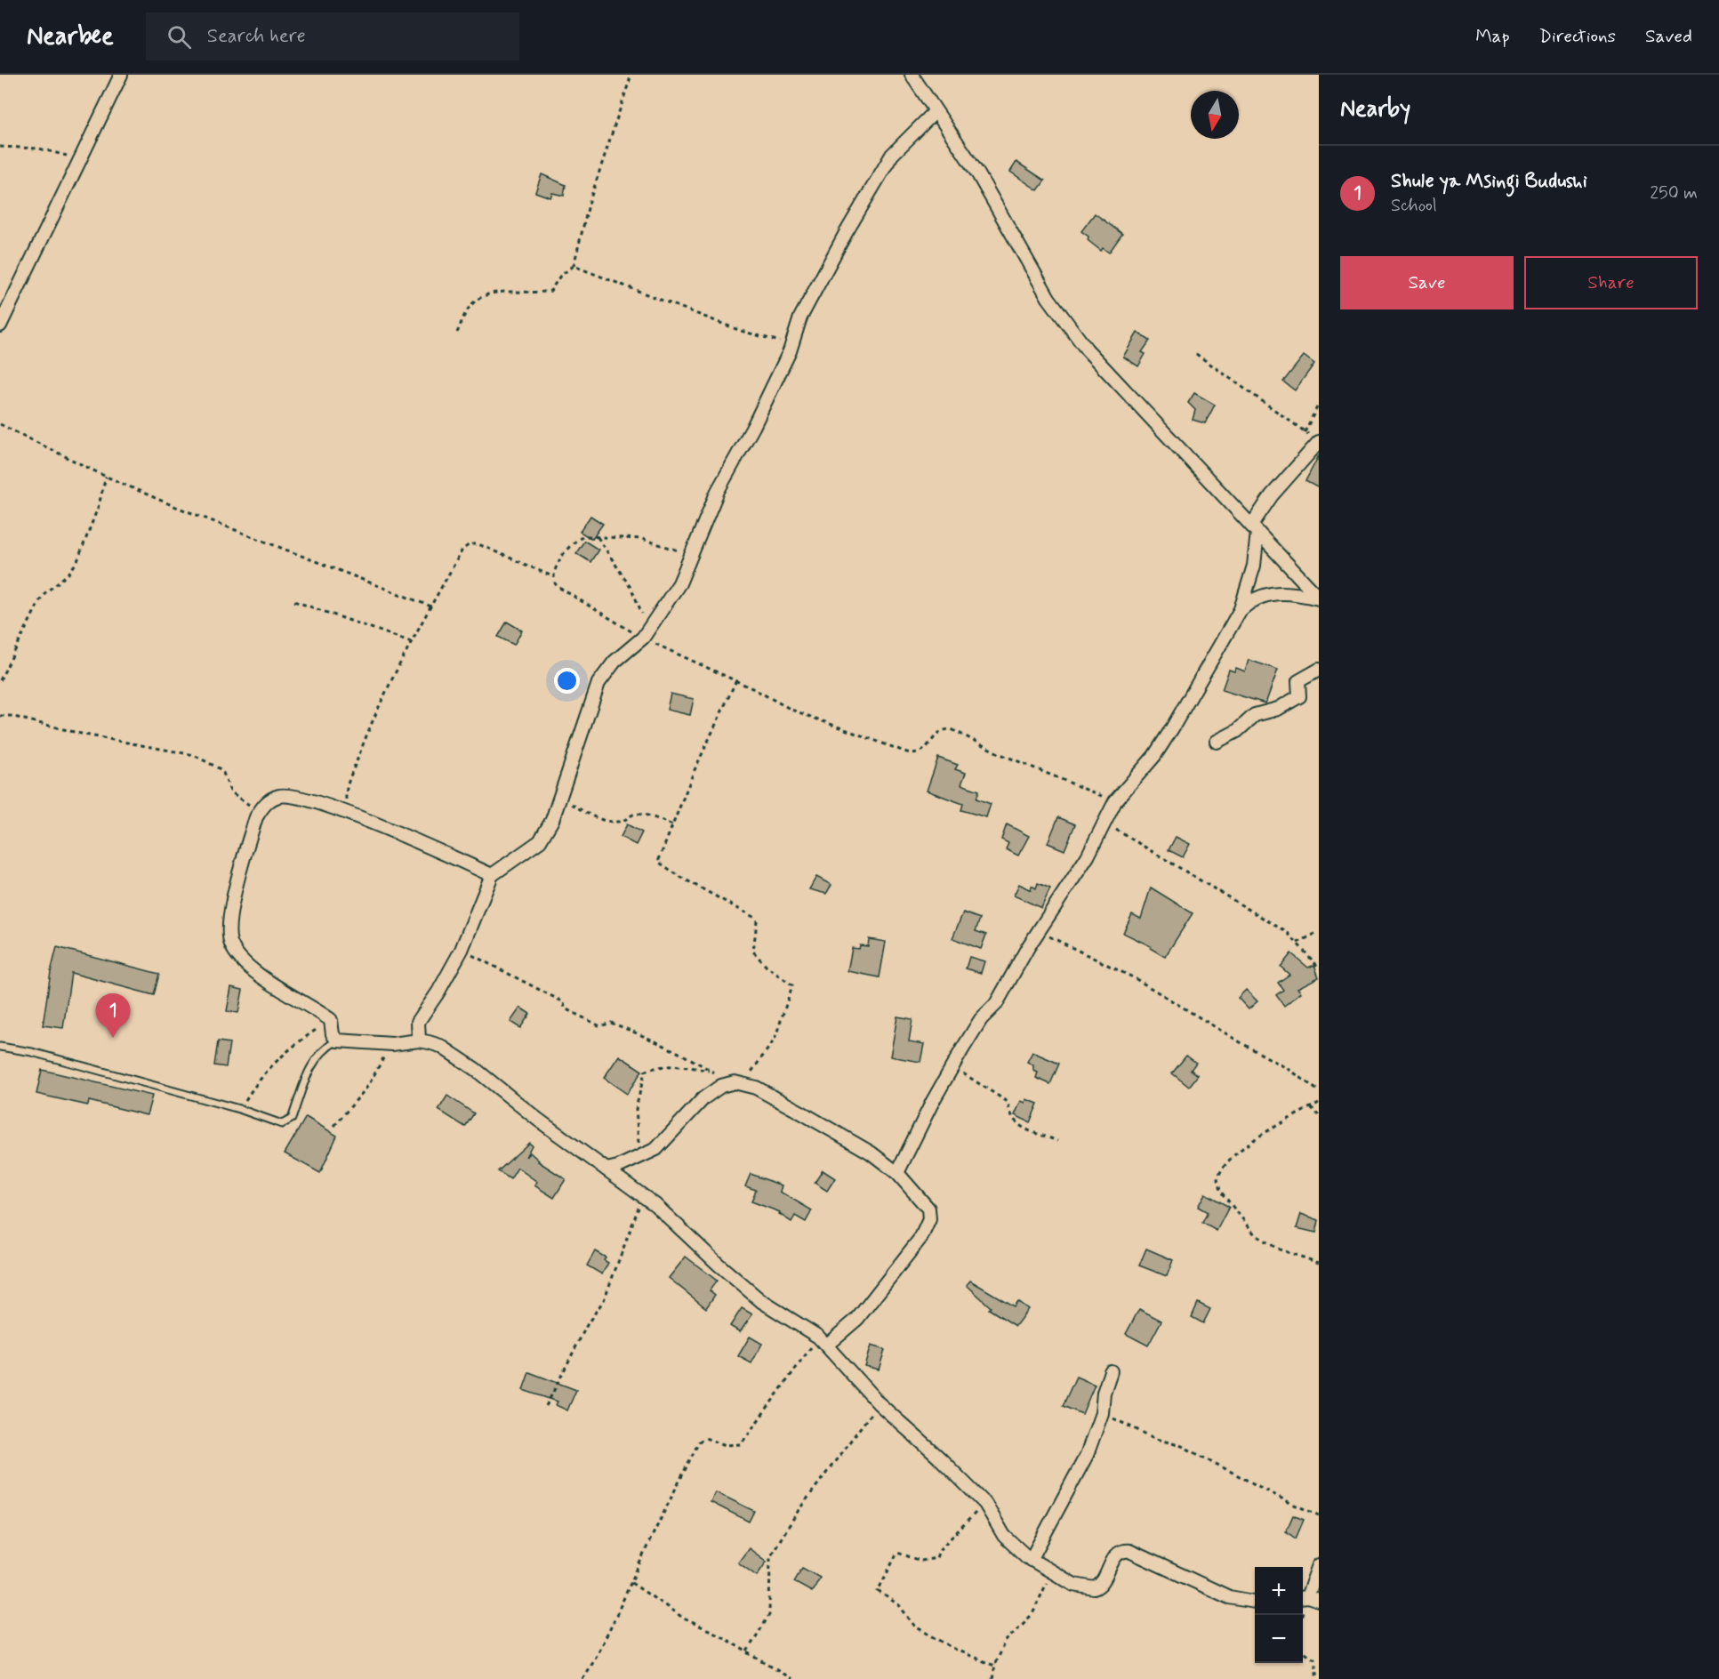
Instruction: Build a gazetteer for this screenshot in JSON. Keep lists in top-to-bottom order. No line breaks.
{"north":"bottom","page":{"header":"Nearbee","search":"Search here","nav":["Map","Directions","Saved"],"heading":"Nearby","list":[{"mark":"1","name":"Shule ya Msingi Budushi","note":"School","value":"250 m"}],"buttons":["Save","Share"],"pins":"1","map_buttons":["+","−"]}}
